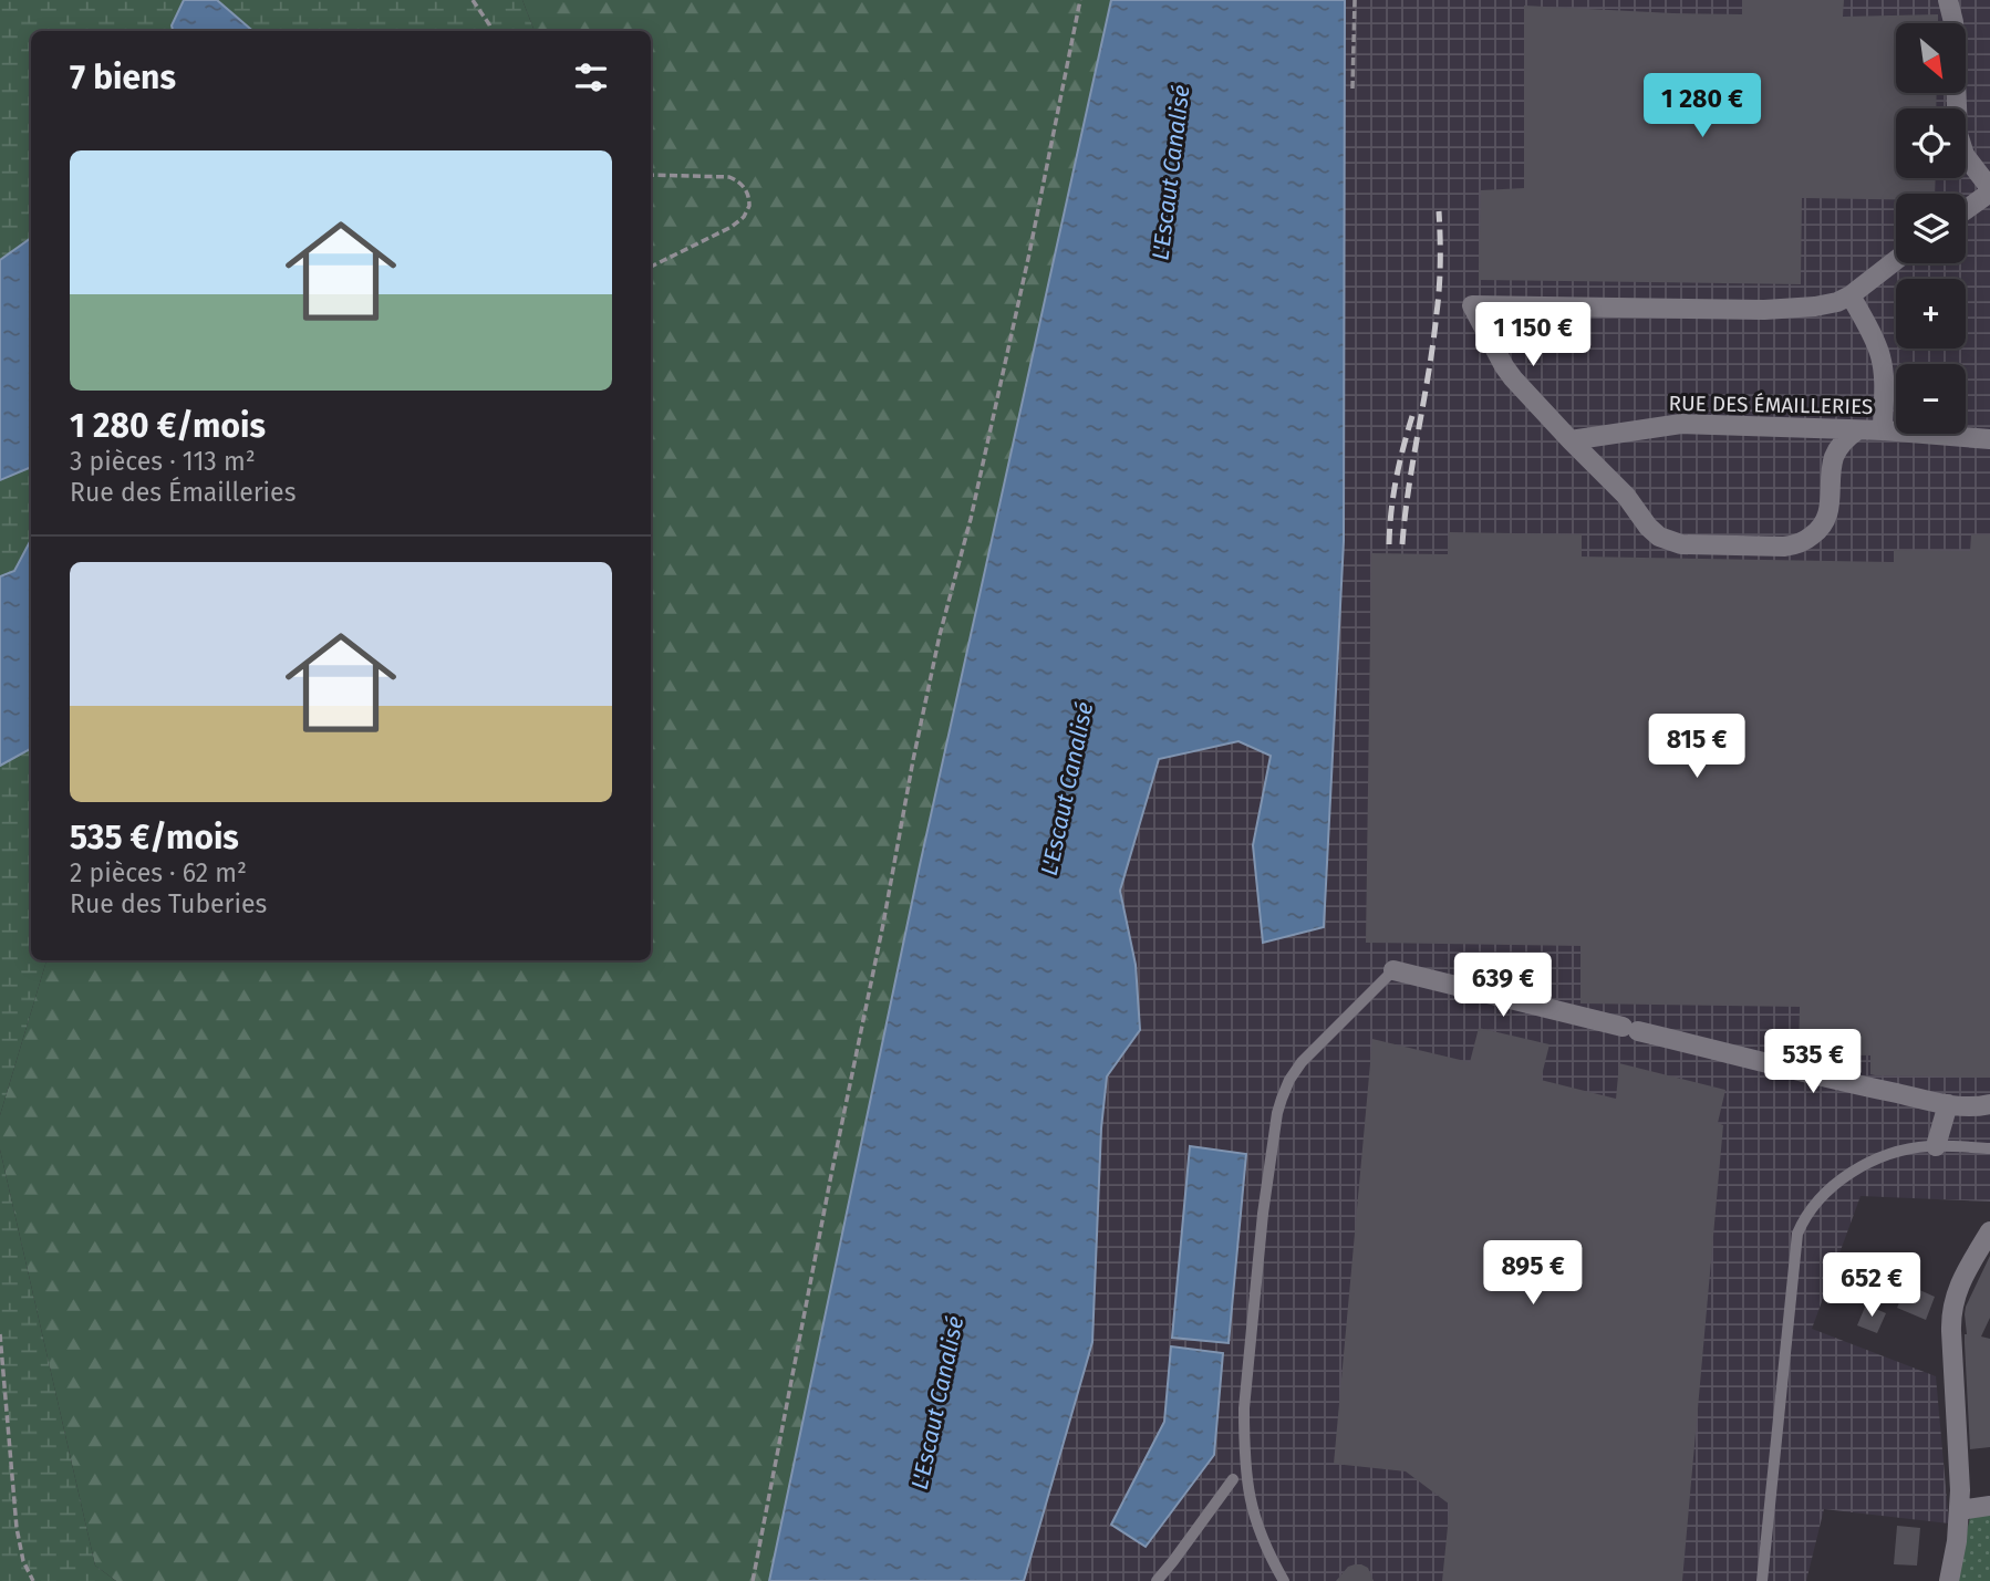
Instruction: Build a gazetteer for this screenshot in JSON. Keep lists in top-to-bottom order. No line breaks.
{"streets":{"street":["RUE DES ÉMAILLERIES"]},"water":["L'Escaut Canalisé"],"north":"bottom right","page":{"map_buttons":["+","−"],"heading":"7 biens","price":["1 280 €","1 150 €","815 €","639 €","535 €","895 €","652 €"],"list":[{"name":"1 280 €/mois","note":"3 pièces · 113 m² · Rue des Émailleries"},{"name":"535 €/mois","note":"2 pièces · 62 m² · Rue des Tuberies"}]}}
